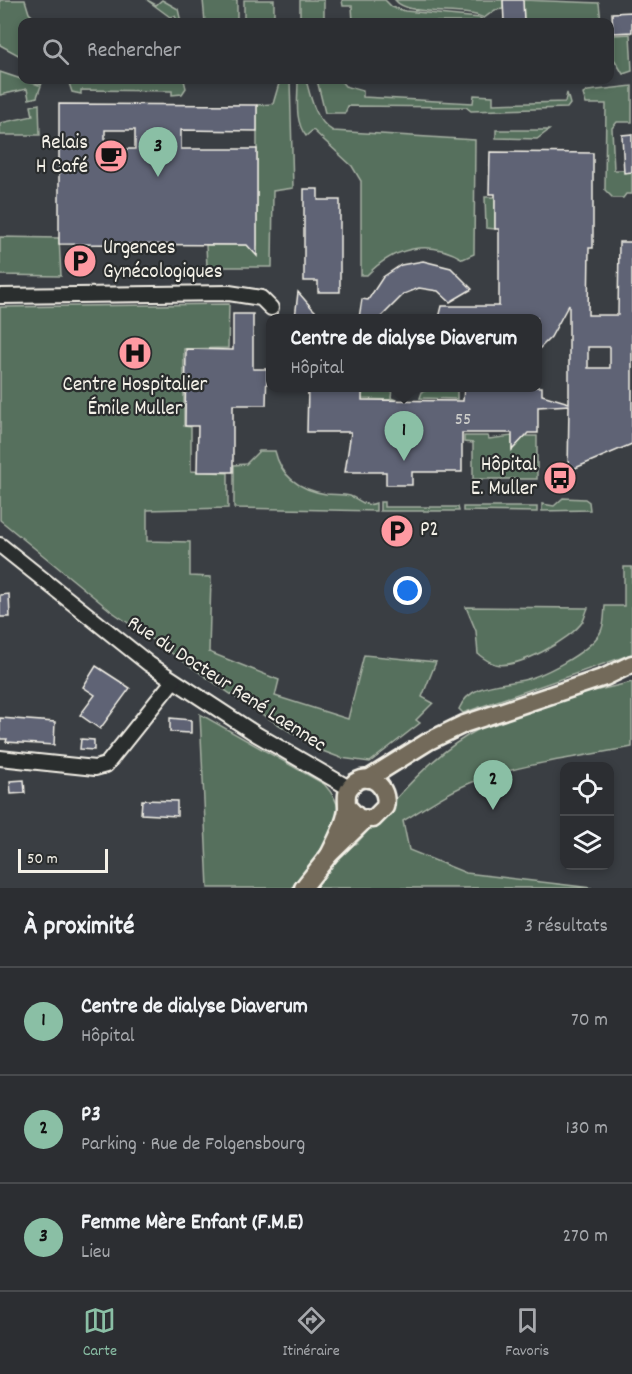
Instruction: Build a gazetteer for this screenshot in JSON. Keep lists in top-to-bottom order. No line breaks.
{"streets":{"street":["Rue du Docteur René Laennec"]},"places":{"cafe":["Relais H Café"],"parking":["Urgences Gynécologiques","P2"],"hospital":["Centre Hospitalier Émile Muller"],"bus stop":["Hôpital E. Muller"]},"house_numbers":["55"],"scale_bar":"50 m","page":{"search":"Rechercher","pins":["3","1","2"],"popup":["Centre de dialyse Diaverum","Hôpital"],"scale":"50 m","heading":["À proximité","3 résultats"],"list":[{"mark":"1","name":"Centre de dialyse Diaverum","note":"Hôpital","value":"70 m"},{"mark":"2","name":"P3","note":"Parking · Rue de Folgensbourg","value":"130 m"},{"mark":"3","name":"Femme Mère Enfant (F.M.E)","note":"Lieu","value":"270 m"}],"nav":["Carte","Itinéraire","Favoris"]}}
